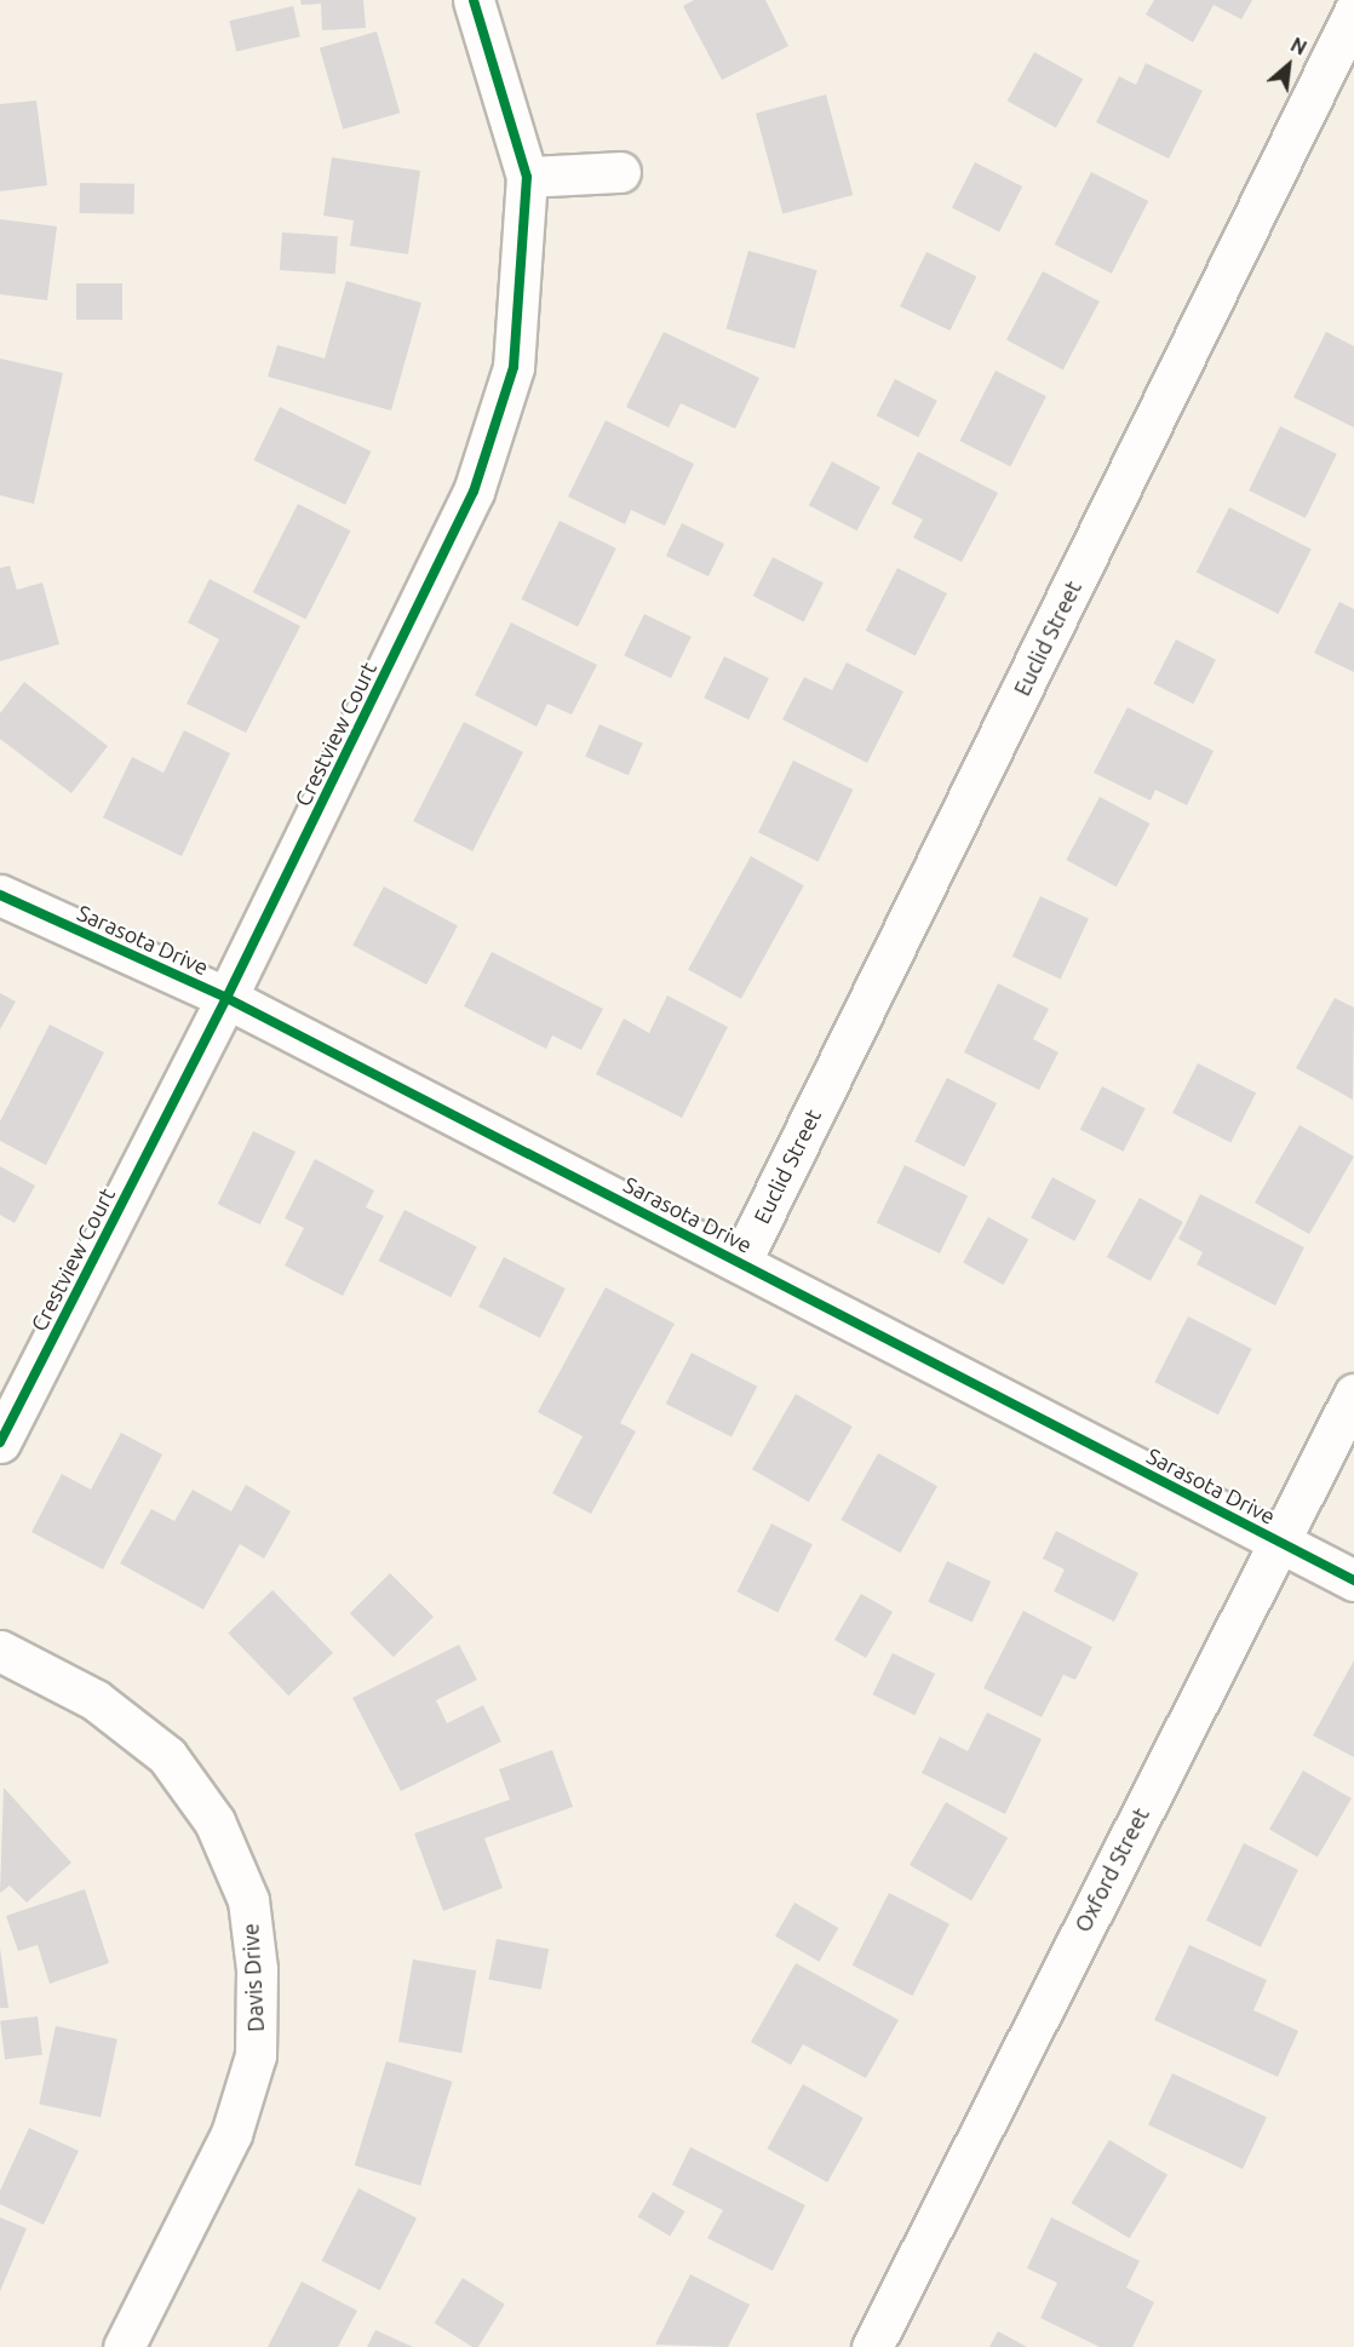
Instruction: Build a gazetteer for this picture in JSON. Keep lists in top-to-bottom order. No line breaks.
{"streets":{"street":["Euclid Street","Crestview Court","Sarasota Drive","Oxford Street","Davis Drive"]},"crossings":[["Euclid Street","Sarasota Drive"],["Crestview Court","Sarasota Drive"],["Sarasota Drive","Oxford Street"]],"north":"top right"}
